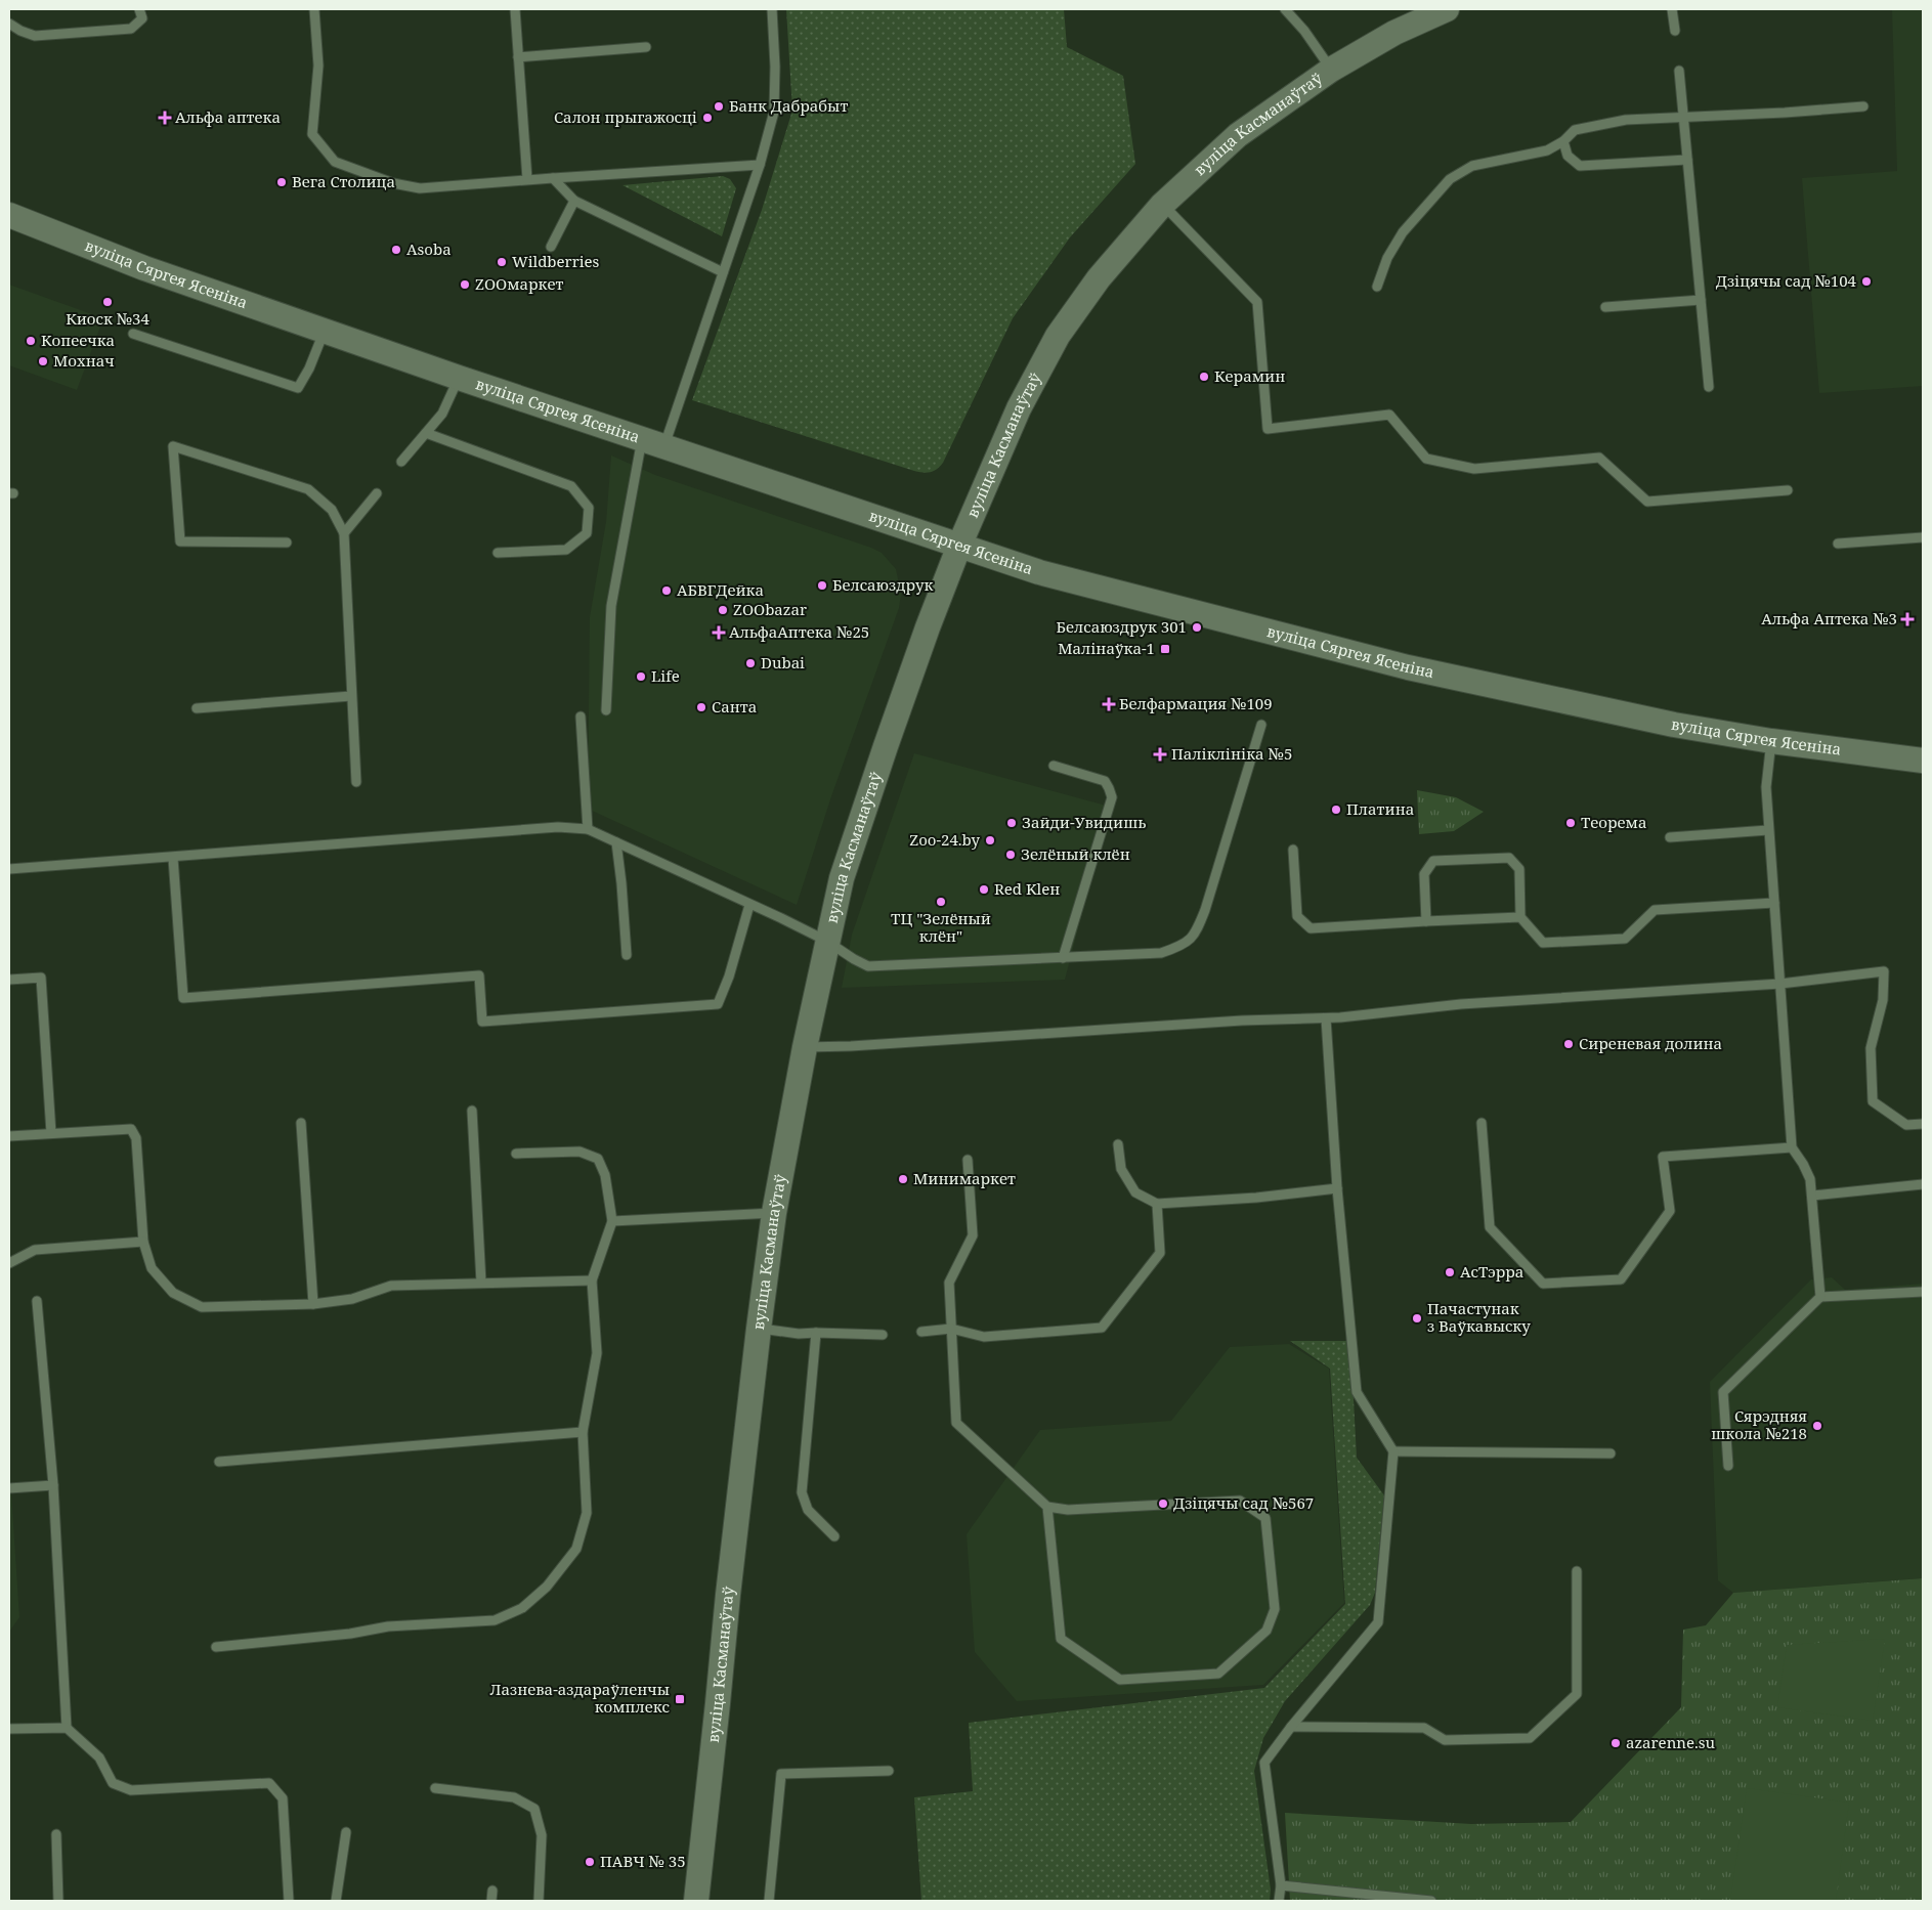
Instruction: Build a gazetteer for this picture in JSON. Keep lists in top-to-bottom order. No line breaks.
{"streets":{"street":["вуліца Касманаўтаў","вуліца Сяргея Ясеніна"]},"crossings":[["вуліца Касманаўтаў","вуліца Сяргея Ясеніна"]],"places":{"other":["Банк Дабрабыт","Салон прыгажосці","Вега Столица","Asoba","Wildberries","Дзіцячы сад №104","ZOOмаркет","Киоск №34","Копеечка","Мохнач","Керамин","Белсаюздрук","АБВГДейка","ZOObazar","Белсаюздрук 301","Dubai","Life","Санта","Платина","Зайди-Увидишь","Теорема","Zoo-24.by","Зелёный клён","Red Kleн","ТЦ \"Зелёный клён\"","Сиреневая долина","Минимаркет","АсТэрра","Пачастунак з Ваўкавыску","Сярэдняя школа №218","Дзіцячы сад №567","azarenne.su","ПАВЧ № 35"],"health":["Альфа аптека","Альфа Аптека №3","АльфаАптека №25","Белфармация №109","Паліклініка №5"],"transit":["Малінаўка-1","Лазнева-аздараўленчы комплекс"]}}
